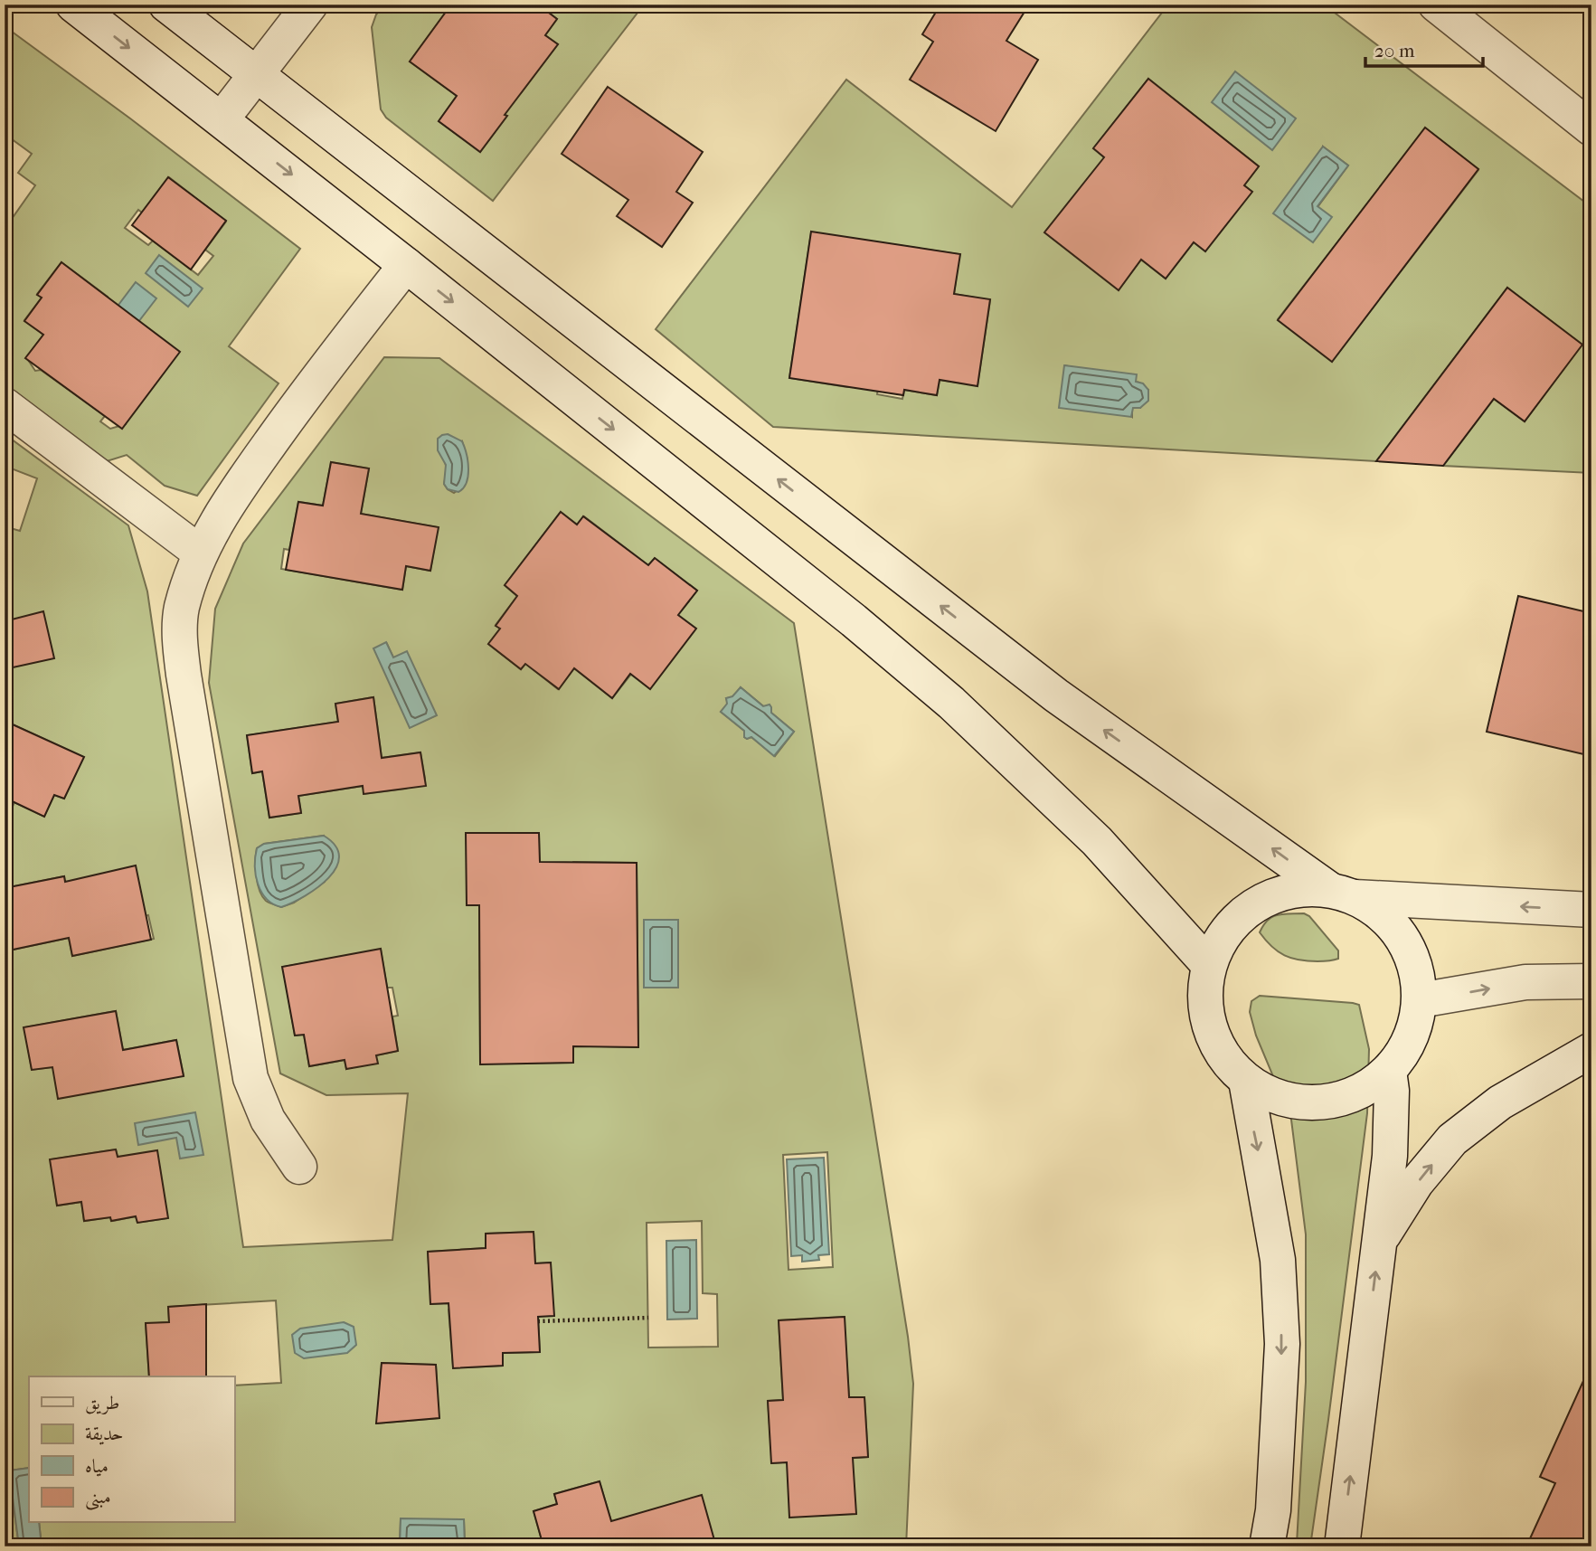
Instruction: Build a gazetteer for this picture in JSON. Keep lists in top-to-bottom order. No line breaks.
{"legend":["طريق","حديقة","مياه","مبنى"],"scale_bar":"20 m"}
